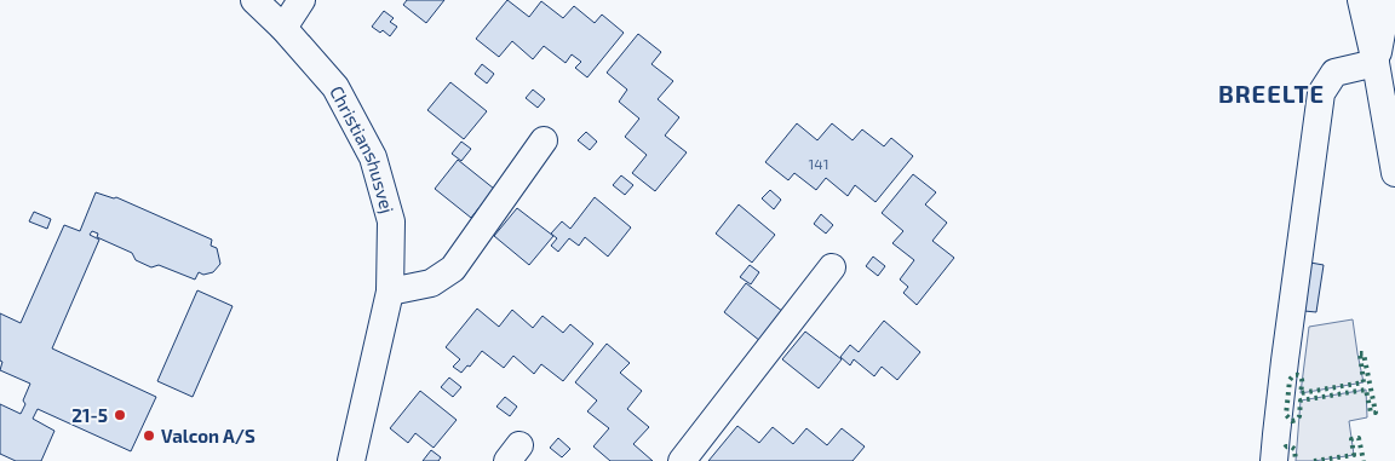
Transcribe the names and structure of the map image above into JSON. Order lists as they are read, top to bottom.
{
  "streets": {
    "street": ["Christianshusvej"]
  },
  "districts": ["BREELTE"],
  "places": ["21-5", "Valcon A/S"],
  "house_numbers": ["141"]
}
